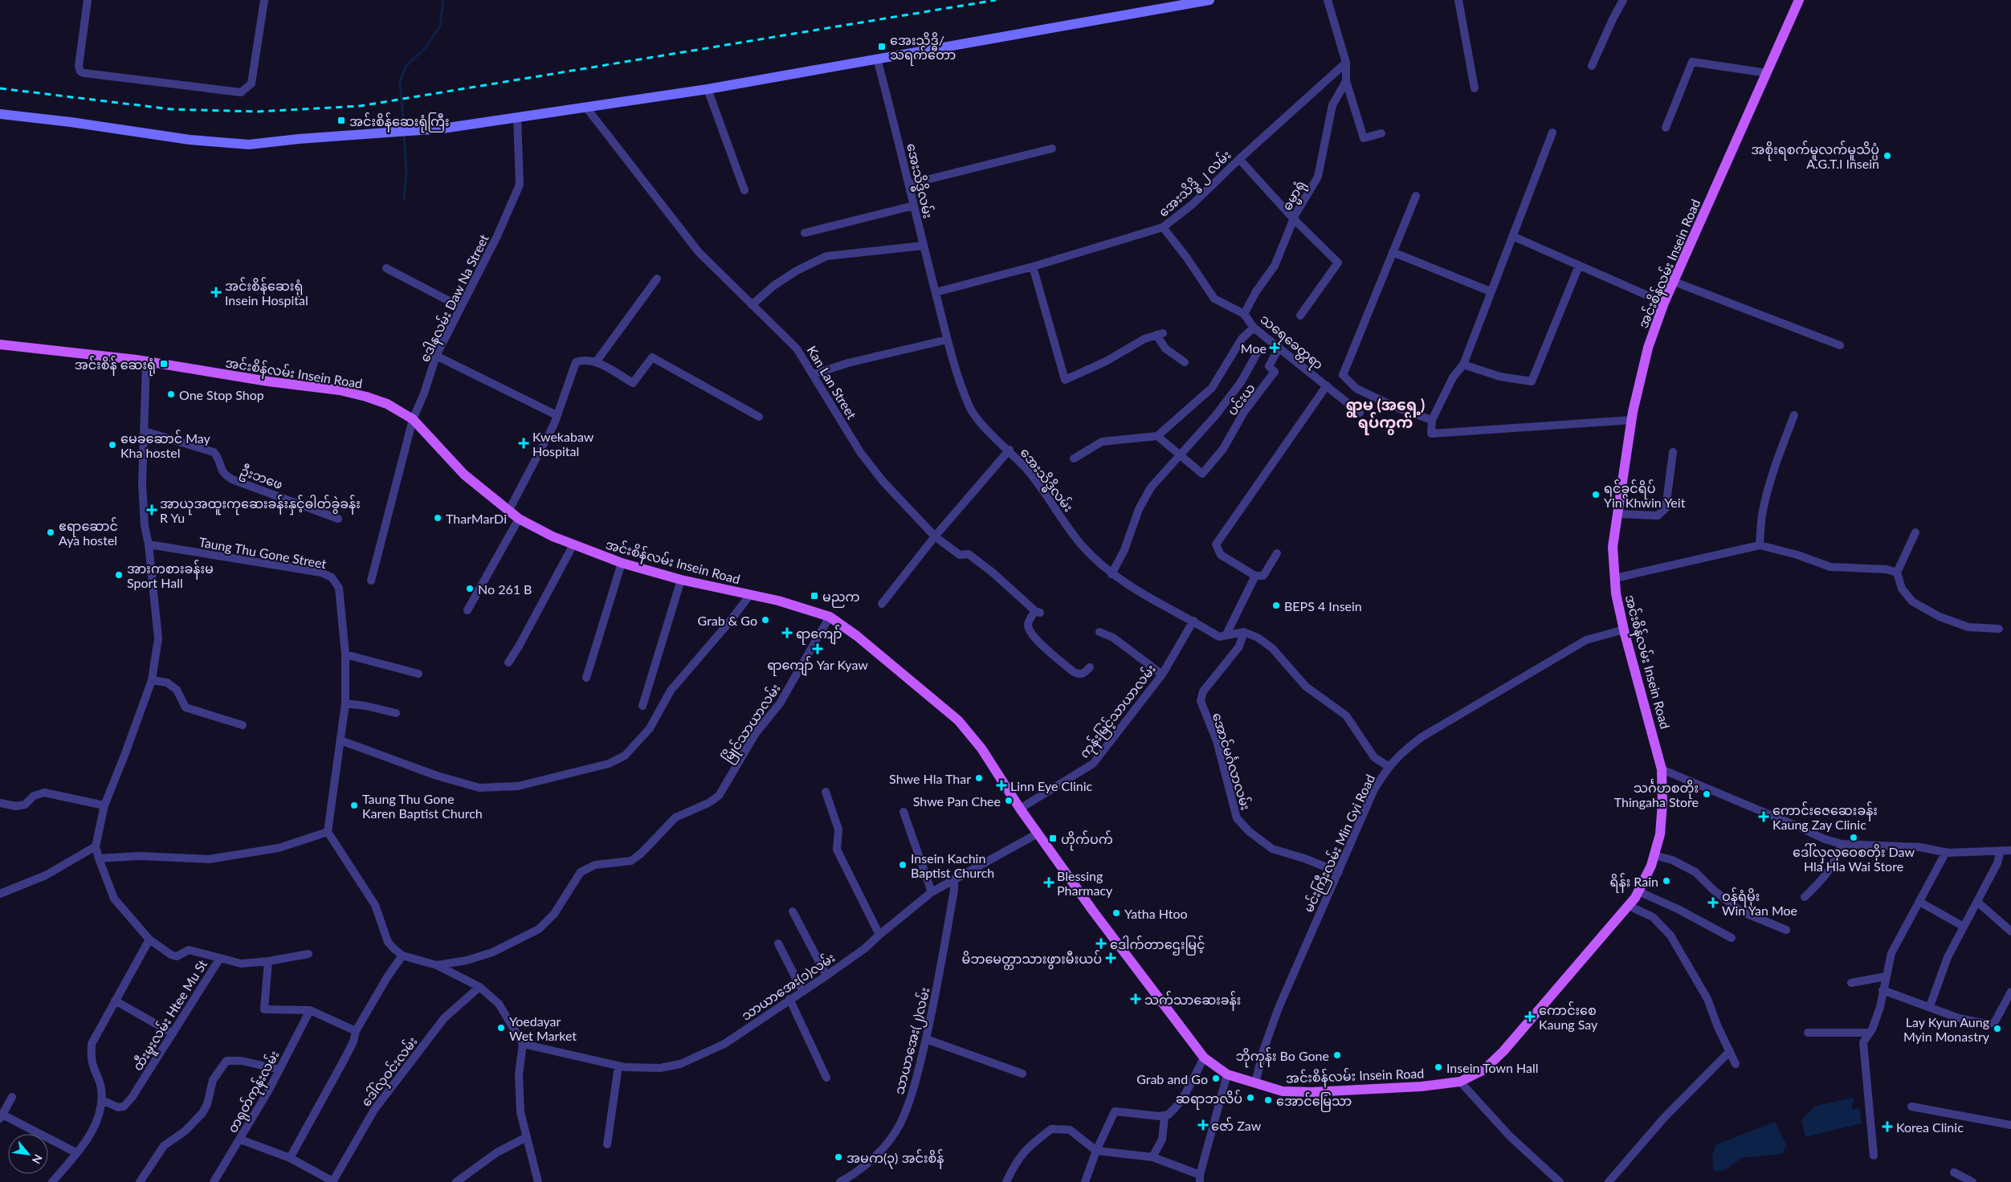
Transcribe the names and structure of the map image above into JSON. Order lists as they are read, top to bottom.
{
  "streets": {
    "main road": ["အင်းစိန်လမ်း Insein Road"],
    "street": [
      "အေးသိဒ္ဓိလမ်း",
      "အေးသိဒ္ဓိ ၂ လမ်း",
      "ဓမ္မာရုံ",
      "ဒေါနလမ်း Daw Na Street",
      "သရေခေတ္တရာ",
      "Kan Lan Street",
      "ပင်းယ",
      "ဦးဘဖေ",
      "Taung Thu Gone Street",
      "ကုန်းမြင့်သာယာလမ်း",
      "မြိုင်သာယာလမ်း",
      "အောင်မင်္ဂလာလမ်း",
      "မင်းကြီးလမ်း Min Gyi Road",
      "သာယာအေး(၁)လမ်း",
      "ထီးမူးလမ်း Htee Mu St",
      "သာယာအေး(၂)လမ်း",
      "ဒေါ်လှဝင်းလမ်း",
      "တရုတ်ကုန်းလမ်း"
    ]
  },
  "crossings": [
    ["အေးသိဒ္ဓိလမ်း", "အေးသိဒ္ဓိ ၂ လမ်း"],
    ["အေးသိဒ္ဓိလမ်း", "ကုန်းမြင့်သာယာလမ်း"],
    ["အေးသိဒ္ဓိလမ်း", "အောင်မင်္ဂလာလမ်း"],
    ["အေးသိဒ္ဓိ ၂ လမ်း", "သရေခေတ္တရာ"],
    ["ဓမ္မာရုံ", "သရေခေတ္တရာ"],
    ["အင်းစိန်လမ်း Insein Road", "ဒေါနလမ်း Daw Na Street"],
    ["အင်းစိန်လမ်း Insein Road", "ကုန်းမြင့်သာယာလမ်း"],
    ["အင်းစိန်လမ်း Insein Road", "မြိုင်သာယာလမ်း"],
    ["အင်းစိန်လမ်း Insein Road", "မင်းကြီးလမ်း Min Gyi Road"],
    ["အင်းစိန်လမ်း Insein Road", "သာယာအေး(၁)လမ်း"],
    ["သရေခေတ္တရာ", "ပင်းယ"],
    ["အောင်မင်္ဂလာလမ်း", "မင်းကြီးလမ်း Min Gyi Road"],
    ["သာယာအေး(၁)လမ်း", "သာယာအေး(၂)လမ်း"]
  ],
  "districts": ["ရွာမ (အရှေ့) ရပ်ကွက်"],
  "places": {
    "transit": [
      "အေးသိဒ္ဓိ/ သရက်တော",
      "အင်းစိန်ဆေးရုံကြီး",
      "အင်းစိန် ဆေးရုံ",
      "မညက",
      "ဟိုက်ပက်"
    ],
    "other": [
      "အစိုးရစက်မှုလက်မှုသိပ္ပံ A.G.T.I Insein",
      "One Stop Shop",
      "မေခဆောင် May Kha hostel",
      "ရင်ခွင်ရိပ် Yin Khwin Yeit",
      "TharMarDi",
      "ဧရာဆောင် Aya hostel",
      "အားကစားခန်းမ Sport Hall",
      "No 261 B",
      "BEPS 4 Insein",
      "Grab & Go",
      "Shwe Hla Thar",
      "သင်္ဂဟစတိုး Thingaha Store",
      "Shwe Pan Chee",
      "Taung Thu Gone Karen Baptist Church",
      "ဒေါ်လှလှဝေစတိုး Daw Hla Hla Wai Store",
      "Insein Kachin Baptist Church",
      "ရိန်း Rain",
      "Yatha Htoo",
      "Yoedayar Wet Market",
      "Lay Kyun Aung Myin Monastry",
      "ဘိုကုန်း Bo Gone",
      "Insein Town Hall",
      "Grab and Go",
      "ဆရာဘလိပ်",
      "အောင်မြေသာ",
      "အမက(၃) အင်းစိန်"
    ],
    "health": [
      "အင်းစိန်ဆေးရုံ Insein Hospital",
      "Moe",
      "Kwekabaw Hospital",
      "အာယုအထူးကုဆေးခန်းနှင့်ဓါတ်ခွဲခန်း R Yu",
      "ရာကျော်",
      "ရာကျော် Yar Kyaw",
      "Linn Eye Clinic",
      "ကောင်းဇေဆေးခန်း Kaung Zay Clinic",
      "Blessing Pharmacy",
      "ဝန်ရံမိုး Win Yan Moe",
      "ဒေါက်တာဌေးမြင့်",
      "မိဘမေတ္တာသားဖွားမီးယပ်",
      "သက်သာဆေးခန်း",
      "ကောင်းစေ Kaung Say",
      "ဇော် Zaw",
      "Korea Clinic"
    ]
  },
  "north": "bottom right"
}
